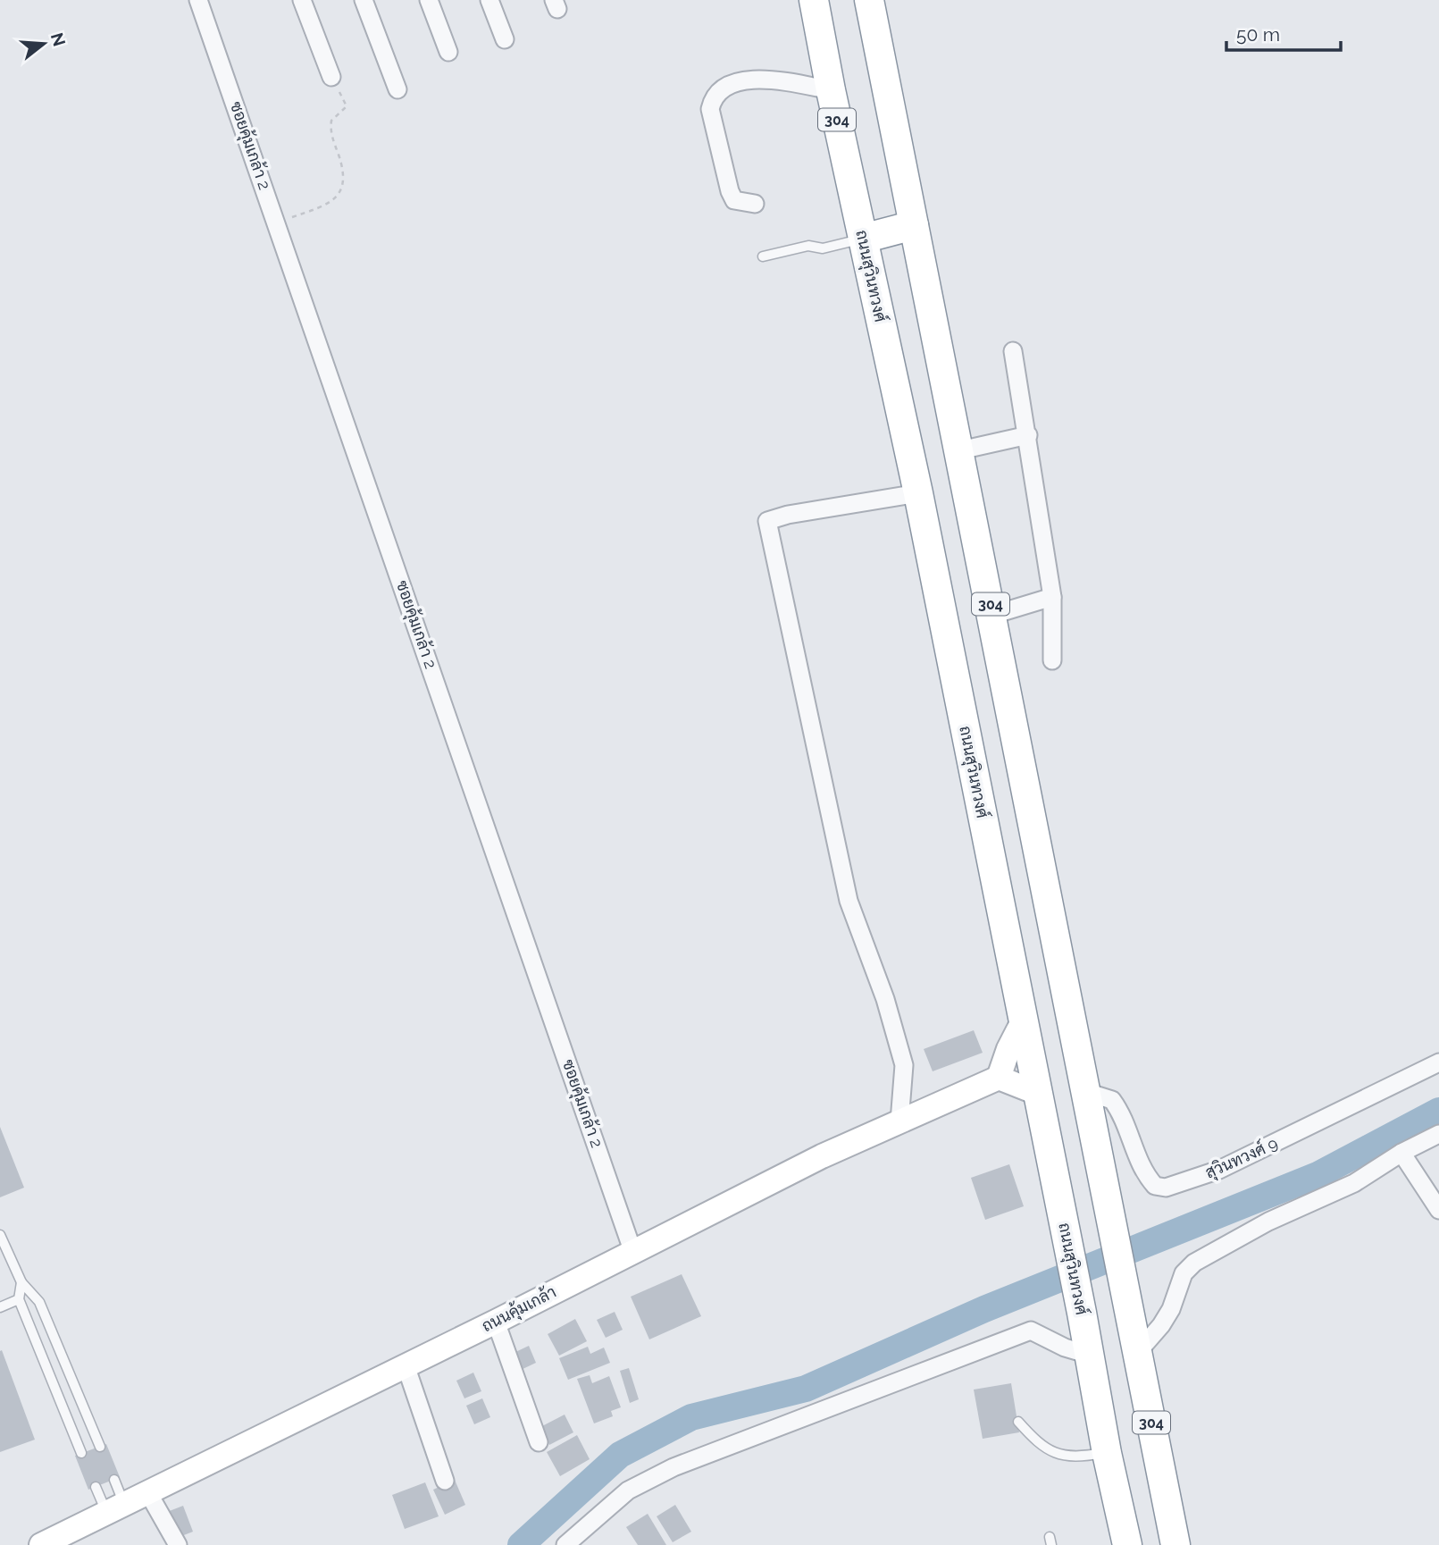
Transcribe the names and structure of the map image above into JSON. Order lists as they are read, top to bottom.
{
  "streets": {
    "highway": ["304", "ถนนสุวินทวงศ์"],
    "main road": ["ถนนคุ้มเกล้า"],
    "street": ["ซอยคุ้มเกล้า 2", "สุวินทวงศ์ 9"]
  },
  "crossings": [
    ["304", "สุวินทวงศ์ 9"],
    ["ซอยคุ้มเกล้า 2", "ถนนคุ้มเกล้า"]
  ],
  "scale_bar": "50 m",
  "north": "right"
}
